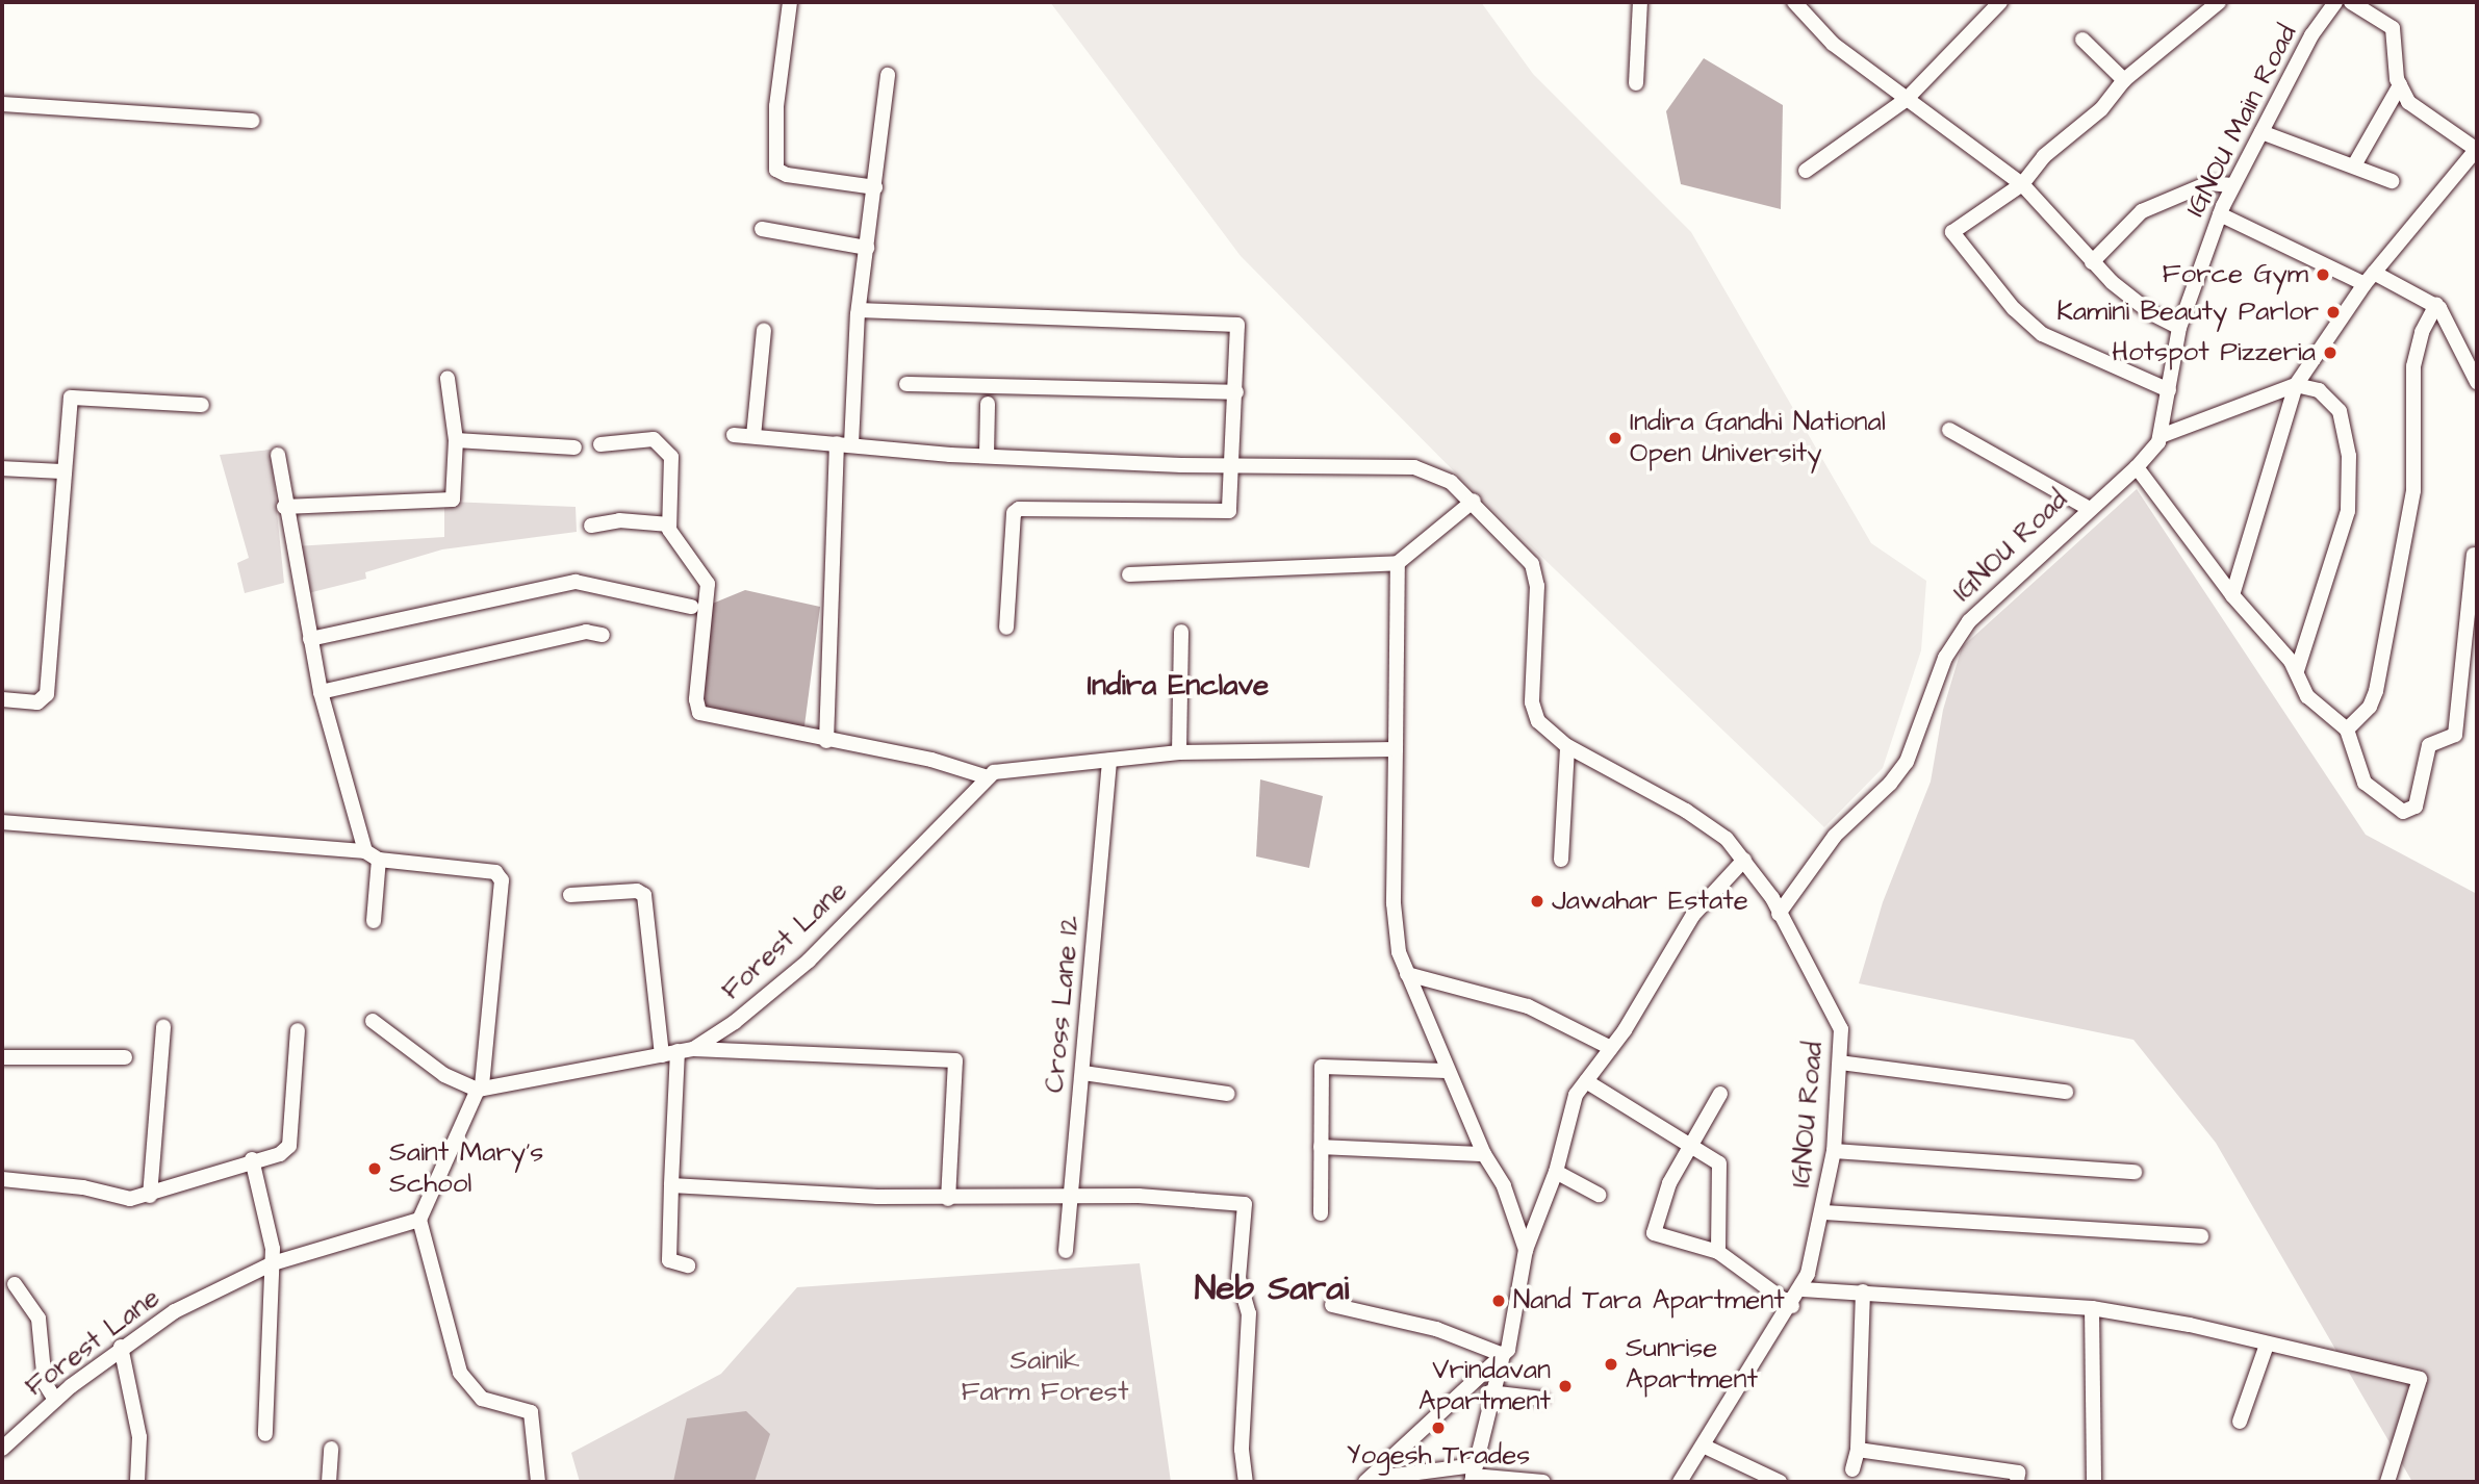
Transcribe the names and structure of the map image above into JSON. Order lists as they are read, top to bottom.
{
  "streets": {
    "street": [
      "IGNOU Main Road",
      "IGNOU Road",
      "Forest Lane",
      "Cross Lane 12"
    ]
  },
  "crossings": [
    ["IGNOU Main Road", "IGNOU Road"]
  ],
  "districts": ["Indira Enclave", "Neb Sarai"],
  "parks": ["Sainik Farm Forest"],
  "places": [
    "Force Gym",
    "Kamini Beauty Parlor",
    "Hotspot Pizzeria",
    "Indira Gandhi National Open University",
    "Jawahar Estate",
    "Saint Mary's School",
    "Nand Tara Apartment",
    "Sunrise Apartment",
    "Vrindavan Apartment",
    "Yogesh Trades"
  ]
}
